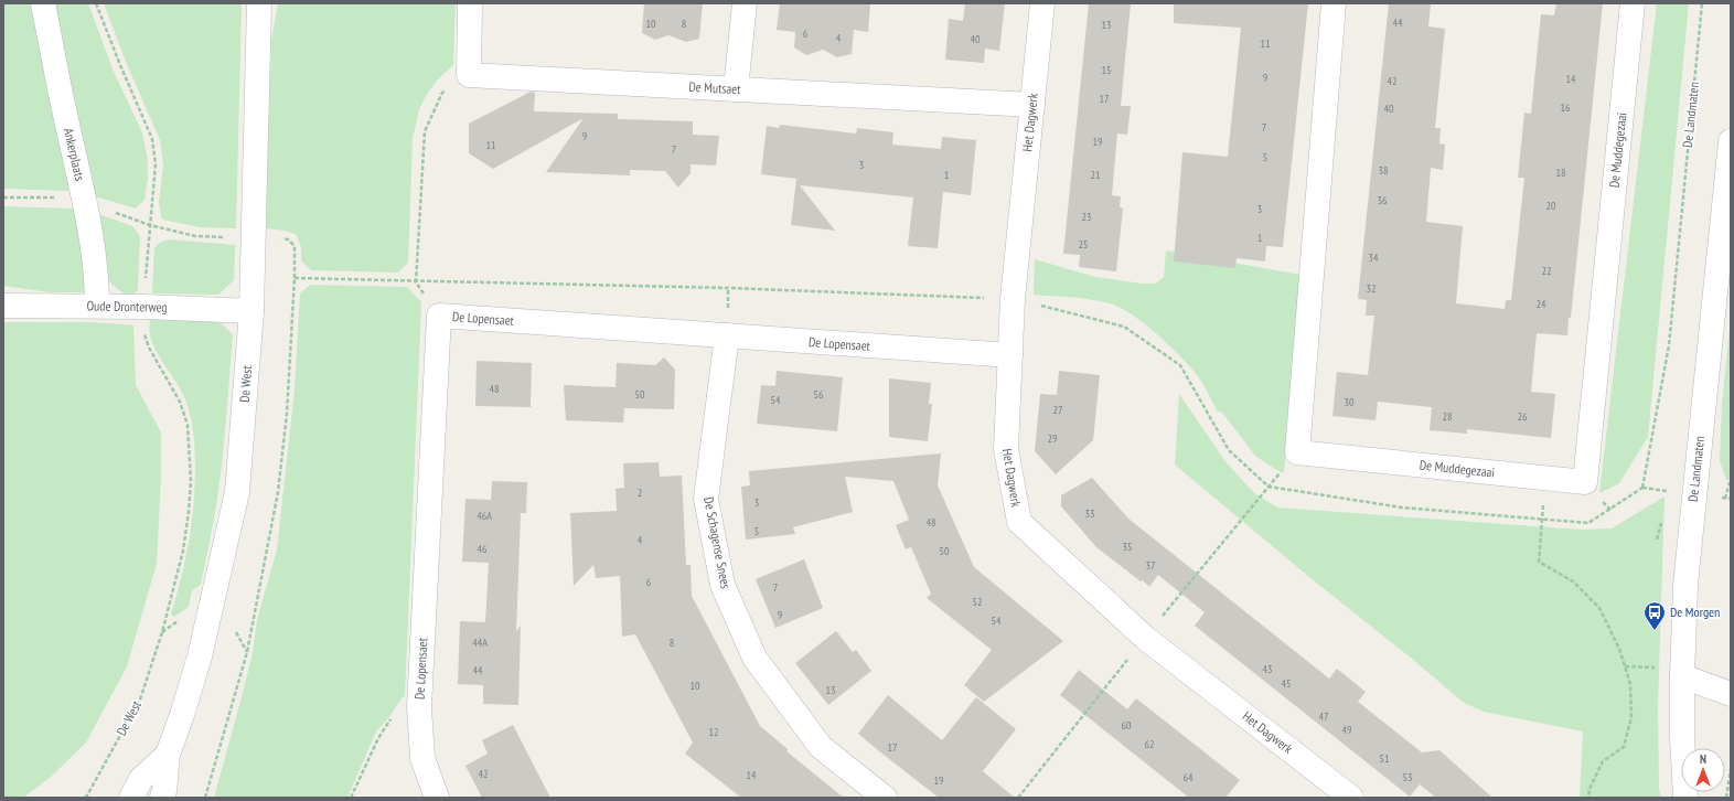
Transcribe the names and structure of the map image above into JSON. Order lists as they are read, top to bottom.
{
  "streets": {
    "street": [
      "De Mutsaet",
      "De Landmaten",
      "Het Dagwerk",
      "De Muddegezaai",
      "Ankerplaats",
      "Oude Dronterweg",
      "De Lopensaet",
      "De West",
      "De Schagense Snees"
    ]
  },
  "crossings": [
    ["De Mutsaet", "Het Dagwerk"],
    ["Het Dagwerk", "De Lopensaet"],
    ["Ankerplaats", "Oude Dronterweg"],
    ["Oude Dronterweg", "De West"],
    ["De Lopensaet", "De Schagense Snees"]
  ],
  "places": {
    "bus stop": ["De Morgen"]
  },
  "house_numbers": [
    "44",
    "10",
    "8",
    "13",
    "6",
    "4",
    "40",
    "11",
    "15",
    "9",
    "14",
    "42",
    "17",
    "16",
    "40",
    "7",
    "9",
    "19",
    "11",
    "7",
    "5",
    "3",
    "38",
    "18",
    "1",
    "21",
    "36",
    "20",
    "3",
    "23",
    "1",
    "25",
    "34",
    "22",
    "32",
    "24",
    "48",
    "50",
    "56",
    "54",
    "30",
    "27",
    "28",
    "26",
    "29",
    "2",
    "3",
    "33",
    "46A",
    "48",
    "5",
    "4",
    "35",
    "46",
    "50",
    "37",
    "6",
    "7",
    "52",
    "9",
    "54",
    "44A",
    "8",
    "43",
    "44",
    "45",
    "10",
    "13",
    "47",
    "60",
    "49",
    "12",
    "62",
    "17",
    "51",
    "42",
    "14",
    "64",
    "53",
    "19"
  ],
  "north": "top"
}
